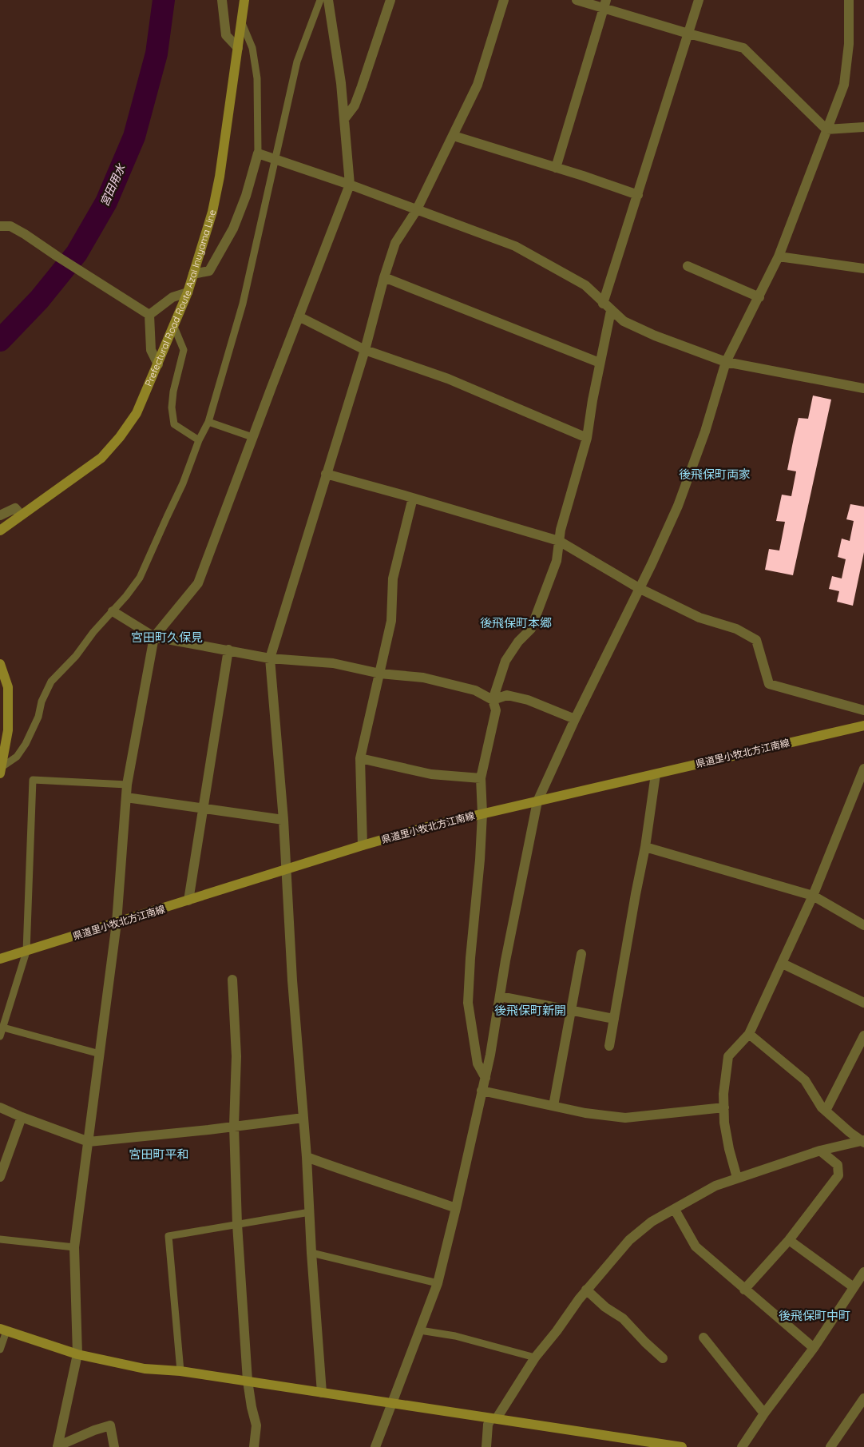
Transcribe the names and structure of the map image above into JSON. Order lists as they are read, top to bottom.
{
  "streets": {
    "main road": ["Prefectural Road Route Azai Inuyama Line", "県道里小牧北方江南線"]
  },
  "districts": [
    "後飛保町両家",
    "後飛保町本郷",
    "宮田町久保見",
    "後飛保町新開",
    "宮田町平和",
    "後飛保町中町"
  ],
  "water": ["宮田用水"]
}
